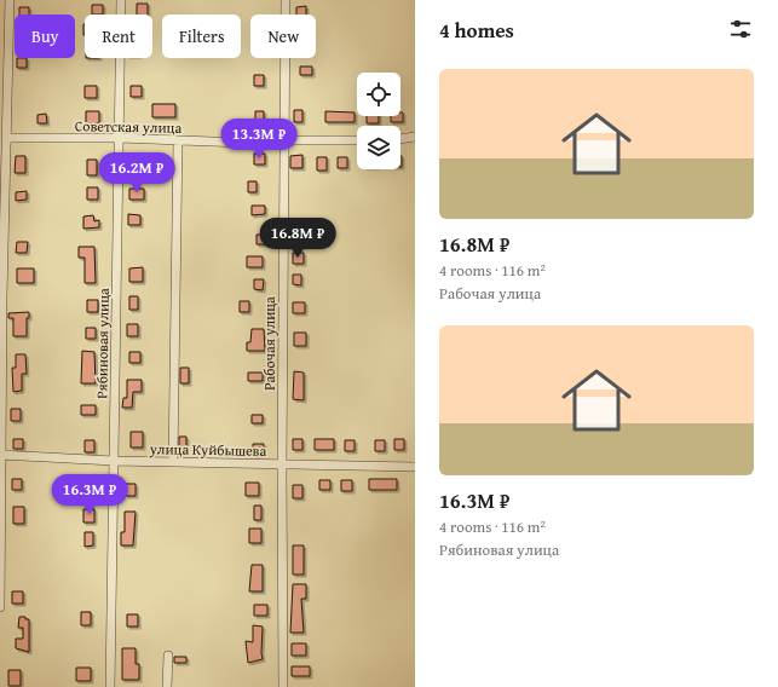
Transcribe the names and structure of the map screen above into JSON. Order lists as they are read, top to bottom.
{
  "streets": {
    "street": [
      "Советская улица",
      "Рябиновая улица",
      "Рабочая улица",
      "улица Куйбышева"
    ]
  },
  "crossings": [
    ["Советская улица", "Рябиновая улица"],
    ["Советская улица", "Рабочая улица"],
    ["Рябиновая улица", "улица Куйбышева"],
    ["Рабочая улица", "улица Куйбышева"]
  ],
  "page": {
    "heading": "4 homes",
    "chip": [
      "Buy",
      "Rent",
      "Filters",
      "New"
    ],
    "list": [
      {
        "name": "16.8M ₽",
        "note": "4 rooms · 116 m² · Рабочая улица"
      },
      {
        "name": "16.3M ₽",
        "note": "4 rooms · 116 m² · Рябиновая улица"
      }
    ],
    "price": [
      "13.3M ₽",
      "16.2M ₽",
      "16.8M ₽",
      "16.3M ₽"
    ]
  }
}
